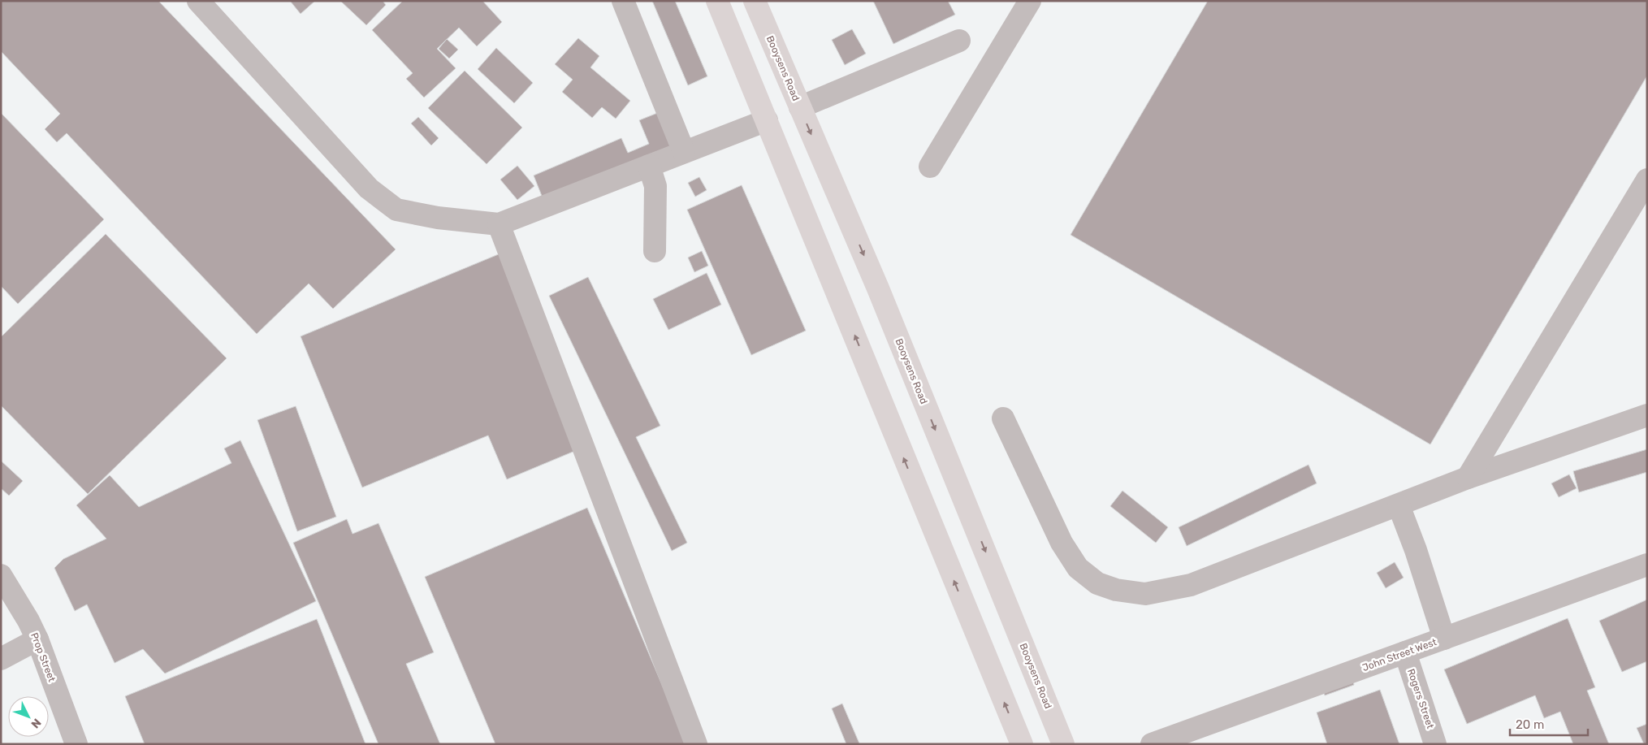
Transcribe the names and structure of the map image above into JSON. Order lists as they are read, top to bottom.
{
  "streets": {
    "main road": ["Booysens Road"],
    "street": ["John Street West", "Prop Street", "Rogers Street"]
  },
  "crossings": [
    ["John Street West", "Rogers Street"]
  ],
  "scale_bar": "20 m",
  "north": "bottom right"
}
